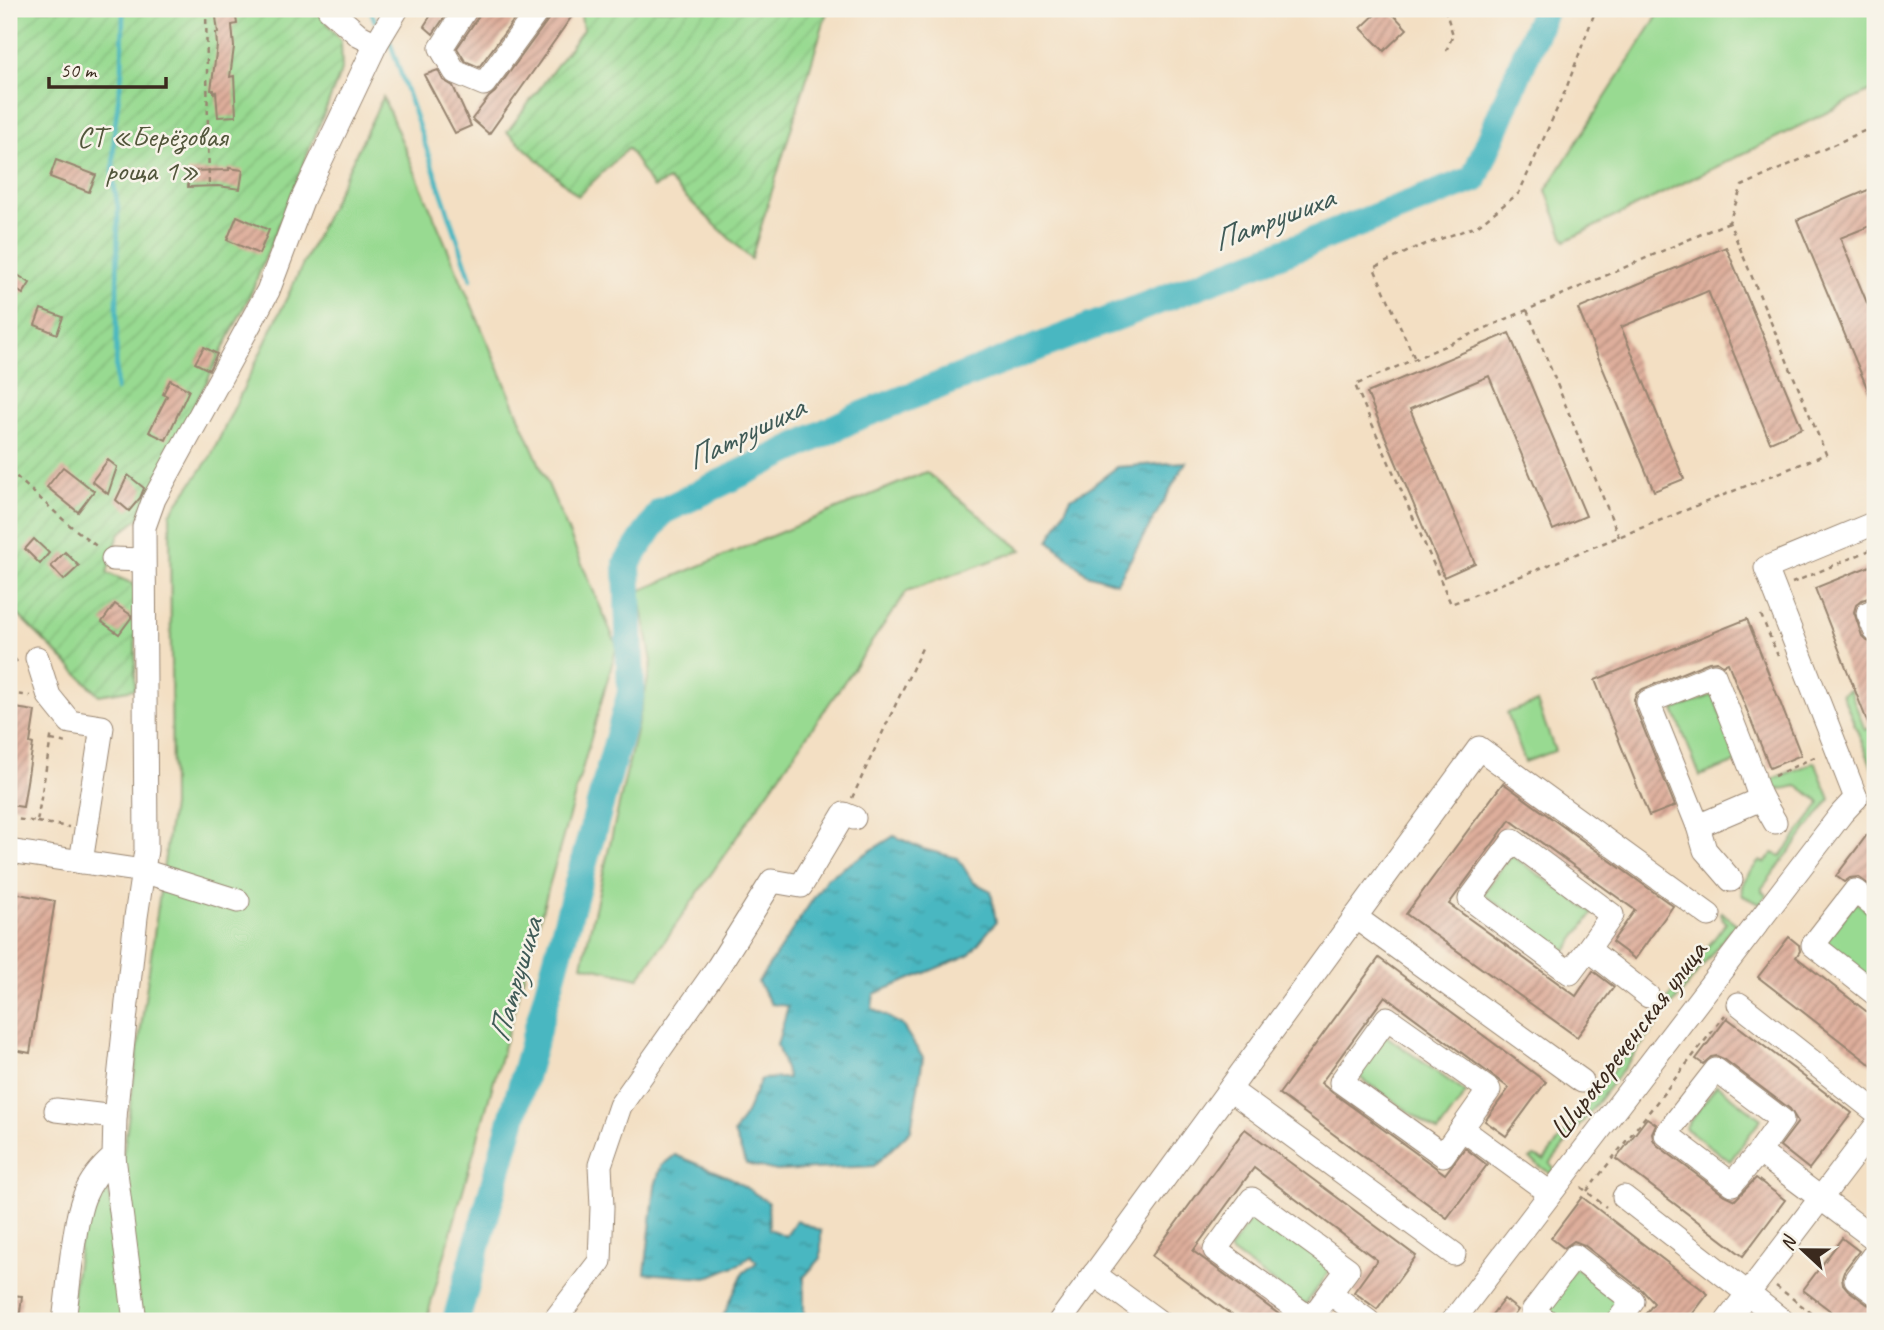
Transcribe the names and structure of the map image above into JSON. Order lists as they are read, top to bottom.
{
  "streets": {
    "street": ["Широкореченская улица"]
  },
  "water": ["Патрушиха"],
  "parks": ["СТ «Берёзовая роща 1»"],
  "scale_bar": "50 m",
  "north": "left"
}
